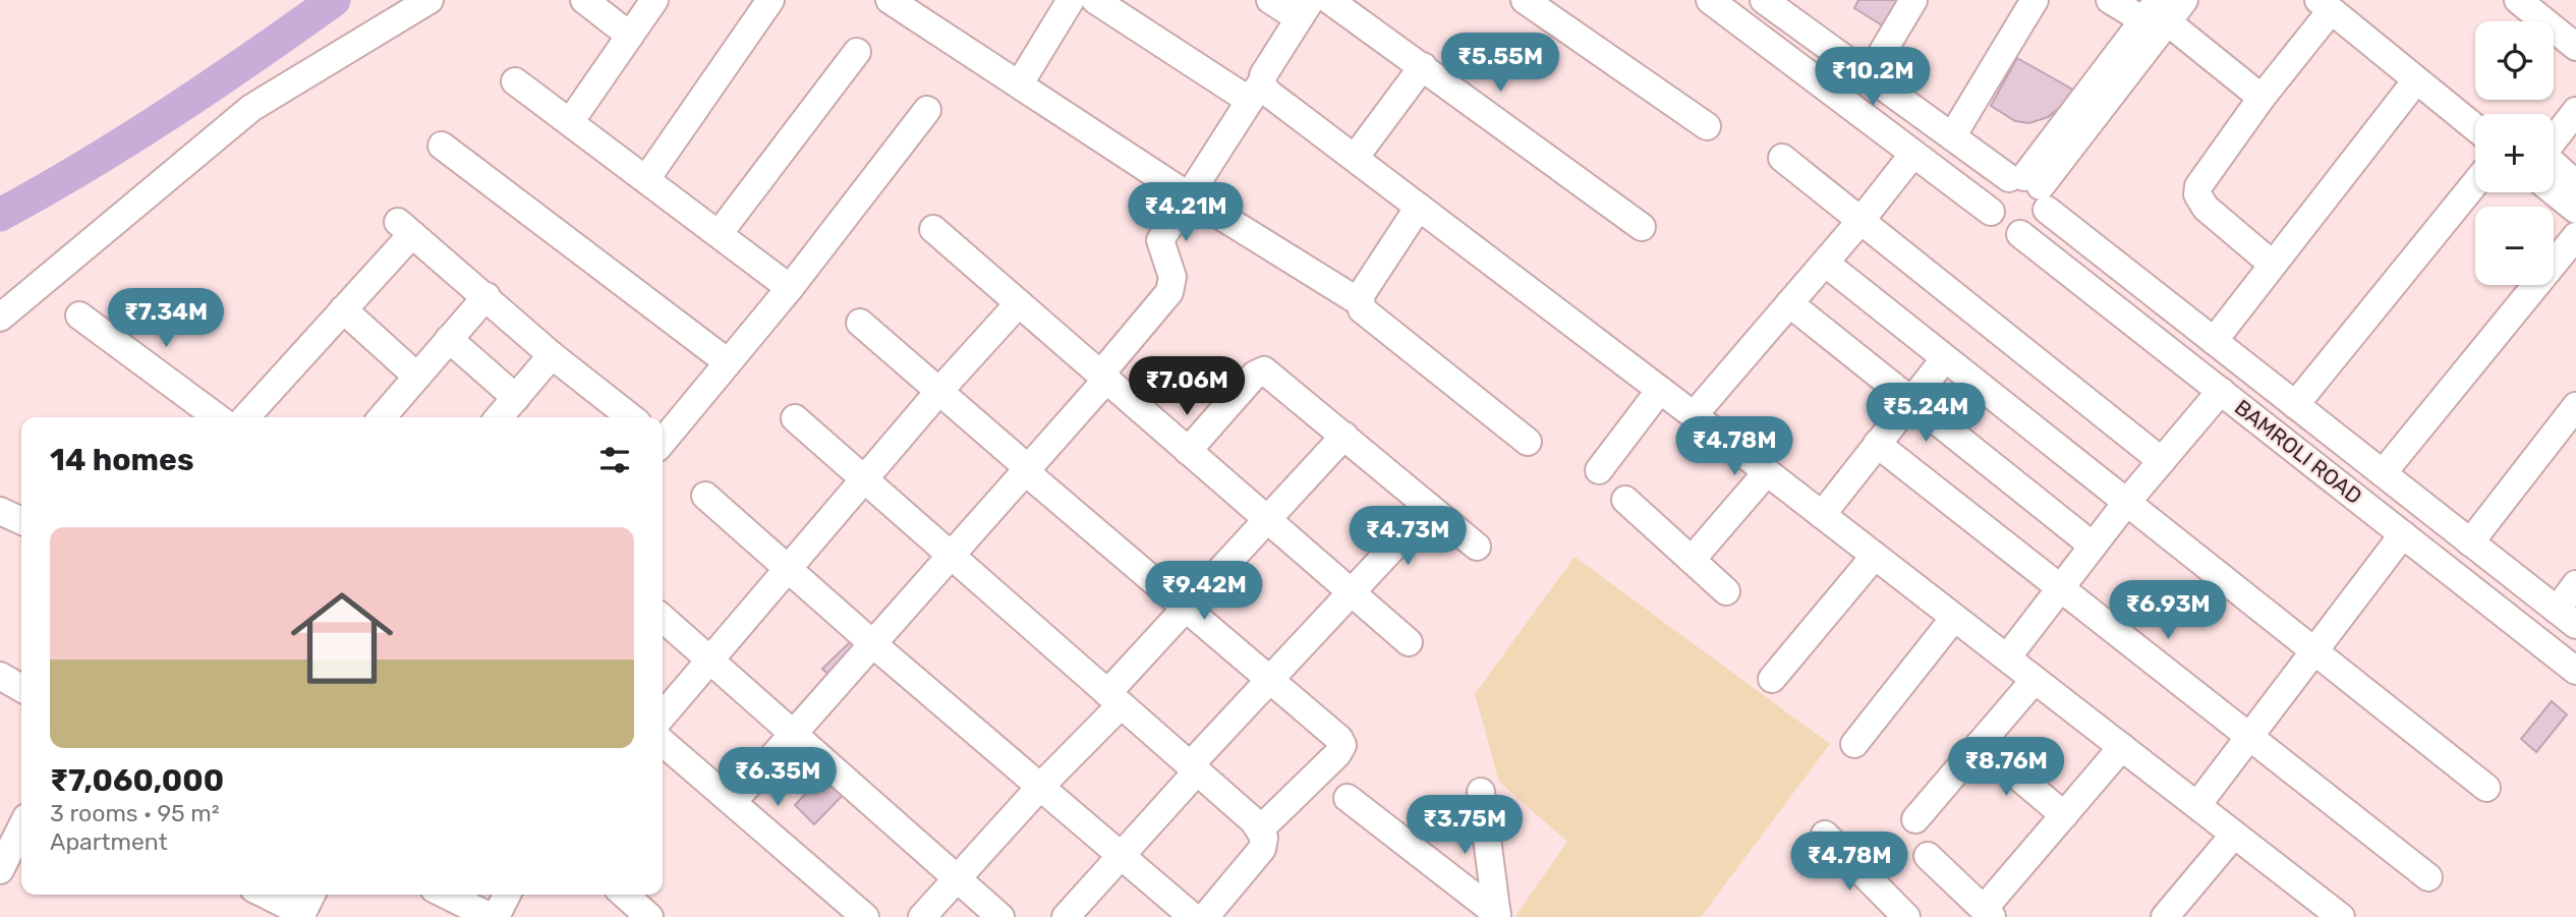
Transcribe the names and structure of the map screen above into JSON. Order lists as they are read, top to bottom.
{
  "streets": {
    "street": ["BAMROLI ROAD"]
  },
  "page": {
    "map_buttons": ["+", "−"],
    "price": [
      "₹5.55M",
      "₹10.2M",
      "₹4.21M",
      "₹7.34M",
      "₹7.06M",
      "₹5.24M",
      "₹4.78M",
      "₹4.73M",
      "₹9.42M",
      "₹6.93M",
      "₹8.76M",
      "₹6.35M",
      "₹3.75M",
      "₹4.78M"
    ],
    "heading": "14 homes",
    "list": [
      {
        "name": "₹7,060,000",
        "note": "3 rooms · 95 m² · Apartment"
      }
    ]
  }
}
